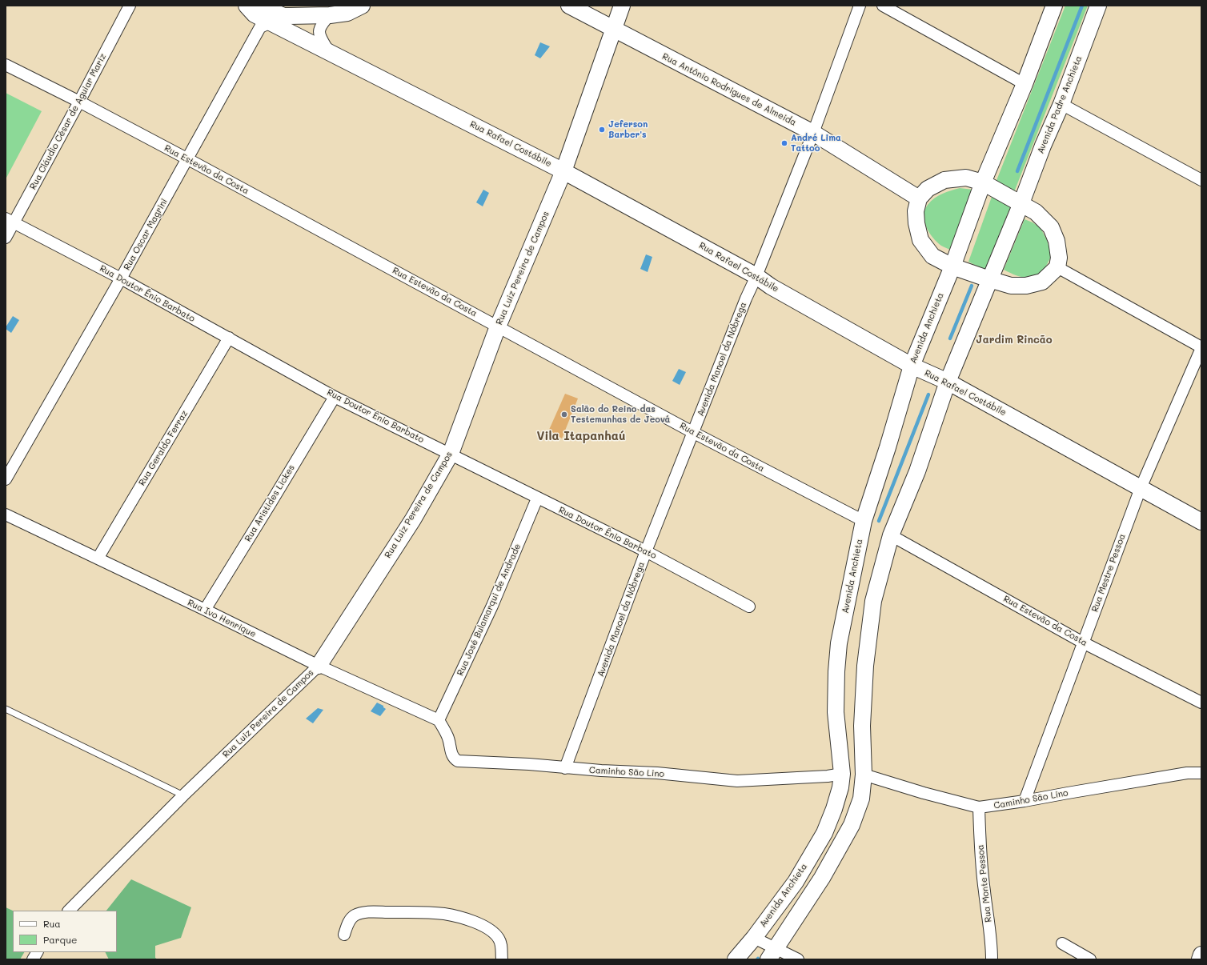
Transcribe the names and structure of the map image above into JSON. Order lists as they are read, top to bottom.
{
  "streets": {
    "street": [
      "Rua Antônio Rodrigues de Almeida",
      "Avenida Padre Anchieta",
      "Rua Cláudio César de Aguiar Mariz",
      "Rua Rafael Costábile",
      "Rua Estevão da Costa",
      "Rua Oscar Magrini",
      "Rua Luiz Pereira de Campos",
      "Rua Doutor Ênio Barbato",
      "Avenida Anchieta",
      "Avenida Manoel da Nóbrega",
      "Rua Geraldo Ferraz",
      "Rua Aristides Lickes",
      "Rua Mestre Pessoa",
      "Rua José Bulamarqui de Andrade",
      "Rua Ivo Henrique",
      "Caminho São Lino",
      "Rua Monte Pessoa"
    ]
  },
  "crossings": [
    ["Rua Antônio Rodrigues de Almeida", "Rua Luiz Pereira de Campos"],
    ["Rua Antônio Rodrigues de Almeida", "Avenida Manoel da Nóbrega"],
    ["Rua Cláudio César de Aguiar Mariz", "Rua Estevão da Costa"],
    ["Rua Cláudio César de Aguiar Mariz", "Rua Doutor Ênio Barbato"],
    ["Rua Rafael Costábile", "Rua Oscar Magrini"],
    ["Rua Rafael Costábile", "Rua Luiz Pereira de Campos"],
    ["Rua Rafael Costábile", "Avenida Anchieta"],
    ["Rua Rafael Costábile", "Avenida Manoel da Nóbrega"],
    ["Rua Rafael Costábile", "Rua Mestre Pessoa"],
    ["Rua Estevão da Costa", "Rua Oscar Magrini"],
    ["Rua Estevão da Costa", "Rua Luiz Pereira de Campos"],
    ["Rua Estevão da Costa", "Avenida Anchieta"],
    ["Rua Estevão da Costa", "Avenida Manoel da Nóbrega"],
    ["Rua Estevão da Costa", "Rua Mestre Pessoa"],
    ["Rua Oscar Magrini", "Rua Doutor Ênio Barbato"],
    ["Rua Luiz Pereira de Campos", "Rua Doutor Ênio Barbato"],
    ["Rua Luiz Pereira de Campos", "Rua Ivo Henrique"],
    ["Rua Doutor Ênio Barbato", "Avenida Manoel da Nóbrega"],
    ["Rua Doutor Ênio Barbato", "Rua Geraldo Ferraz"],
    ["Rua Doutor Ênio Barbato", "Rua Aristides Lickes"],
    ["Rua Doutor Ênio Barbato", "Rua José Bulamarqui de Andrade"],
    ["Avenida Anchieta", "Caminho São Lino"],
    ["Avenida Manoel da Nóbrega", "Caminho São Lino"],
    ["Rua Geraldo Ferraz", "Rua Ivo Henrique"],
    ["Rua Aristides Lickes", "Rua Ivo Henrique"],
    ["Rua Mestre Pessoa", "Caminho São Lino"],
    ["Rua José Bulamarqui de Andrade", "Rua Ivo Henrique"],
    ["Rua José Bulamarqui de Andrade", "Caminho São Lino"],
    ["Rua Ivo Henrique", "Caminho São Lino"],
    ["Caminho São Lino", "Rua Monte Pessoa"]
  ],
  "districts": ["Jardim Rincão", "Vila Itapanhaú"],
  "places": ["Jeferson Barber's", "André Lima Tattoo", "Salão do Reino das Testemunhas de Jeová"],
  "legend": ["Rua", "Parque"]
}
